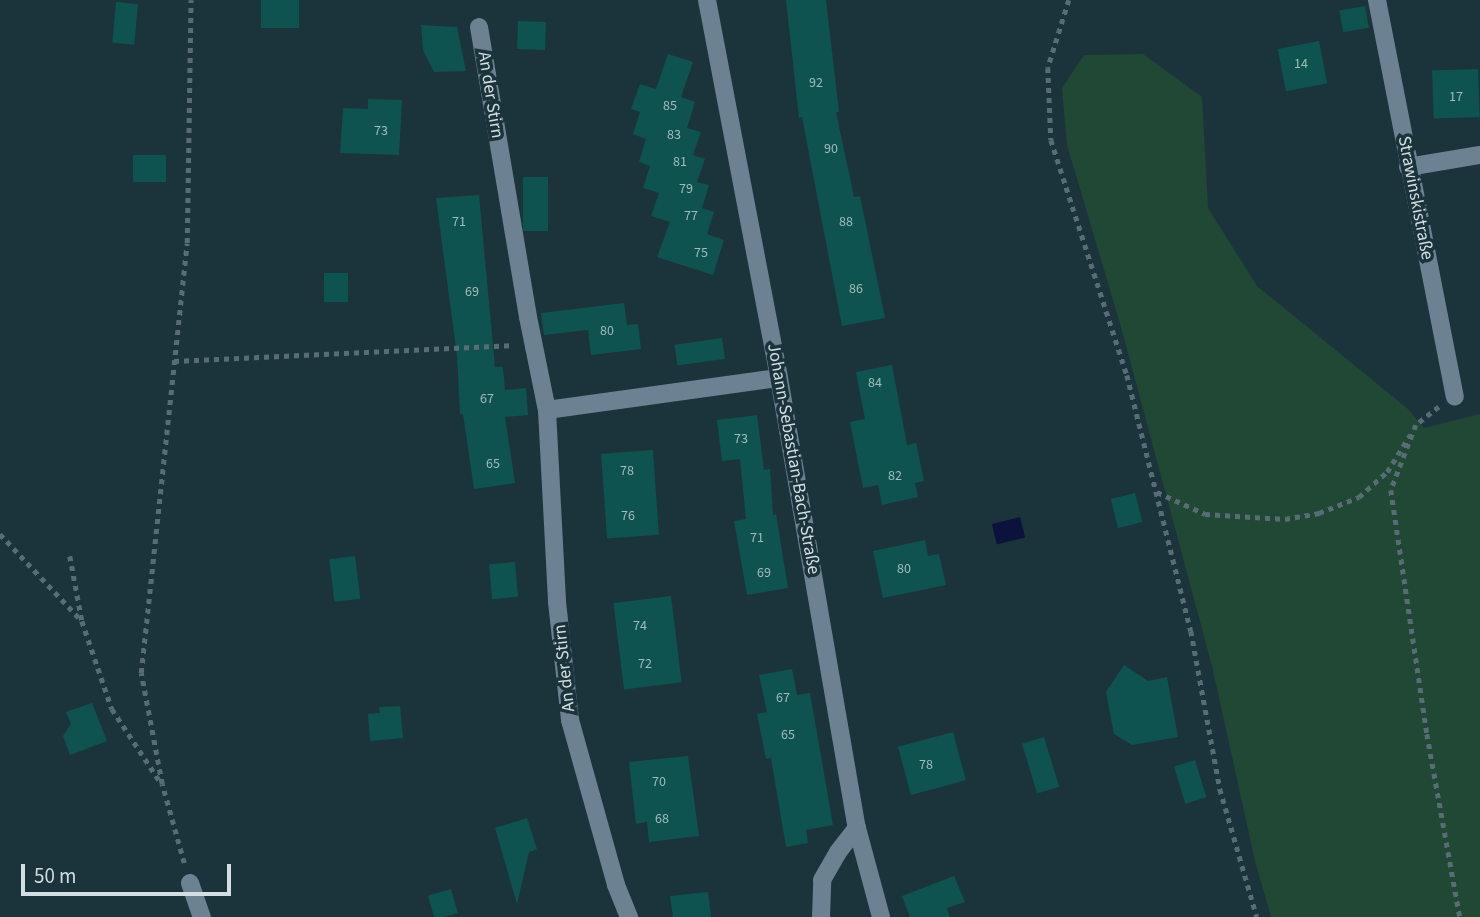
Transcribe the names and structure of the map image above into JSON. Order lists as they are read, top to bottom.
{
  "streets": {
    "street": ["An der Stirn", "Strawinskistraße", "Johann-Sebastian-Bach-Straße"]
  },
  "house_numbers": [
    "14",
    "92",
    "17",
    "85",
    "73",
    "83",
    "90",
    "81",
    "79",
    "77",
    "71",
    "88",
    "75",
    "86",
    "69",
    "80",
    "84",
    "67",
    "73",
    "65",
    "78",
    "82",
    "76",
    "71",
    "80",
    "69",
    "74",
    "72",
    "67",
    "65",
    "78",
    "70",
    "68"
  ],
  "scale_bar": "50 m"
}
